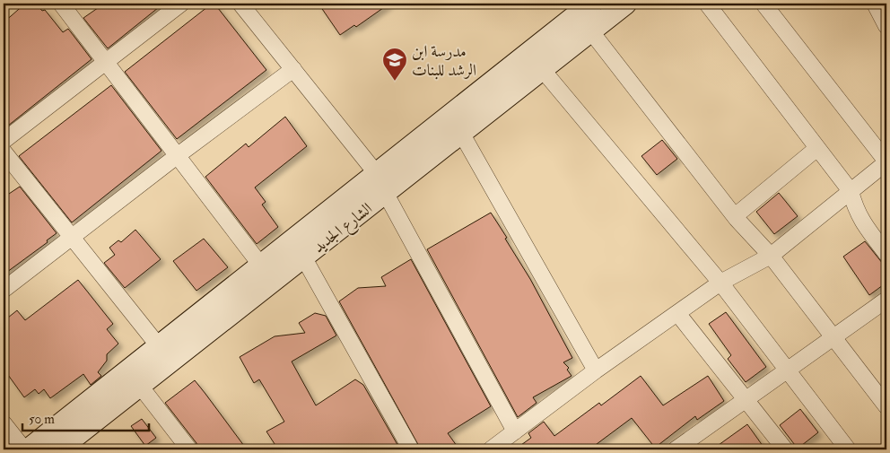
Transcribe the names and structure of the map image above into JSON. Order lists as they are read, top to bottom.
{
  "streets": {
    "street": ["الشارع الجديد"]
  },
  "places": {
    "school or university": ["مدرسة ابن الرشد للبنات"]
  },
  "scale_bar": "50 m"
}
